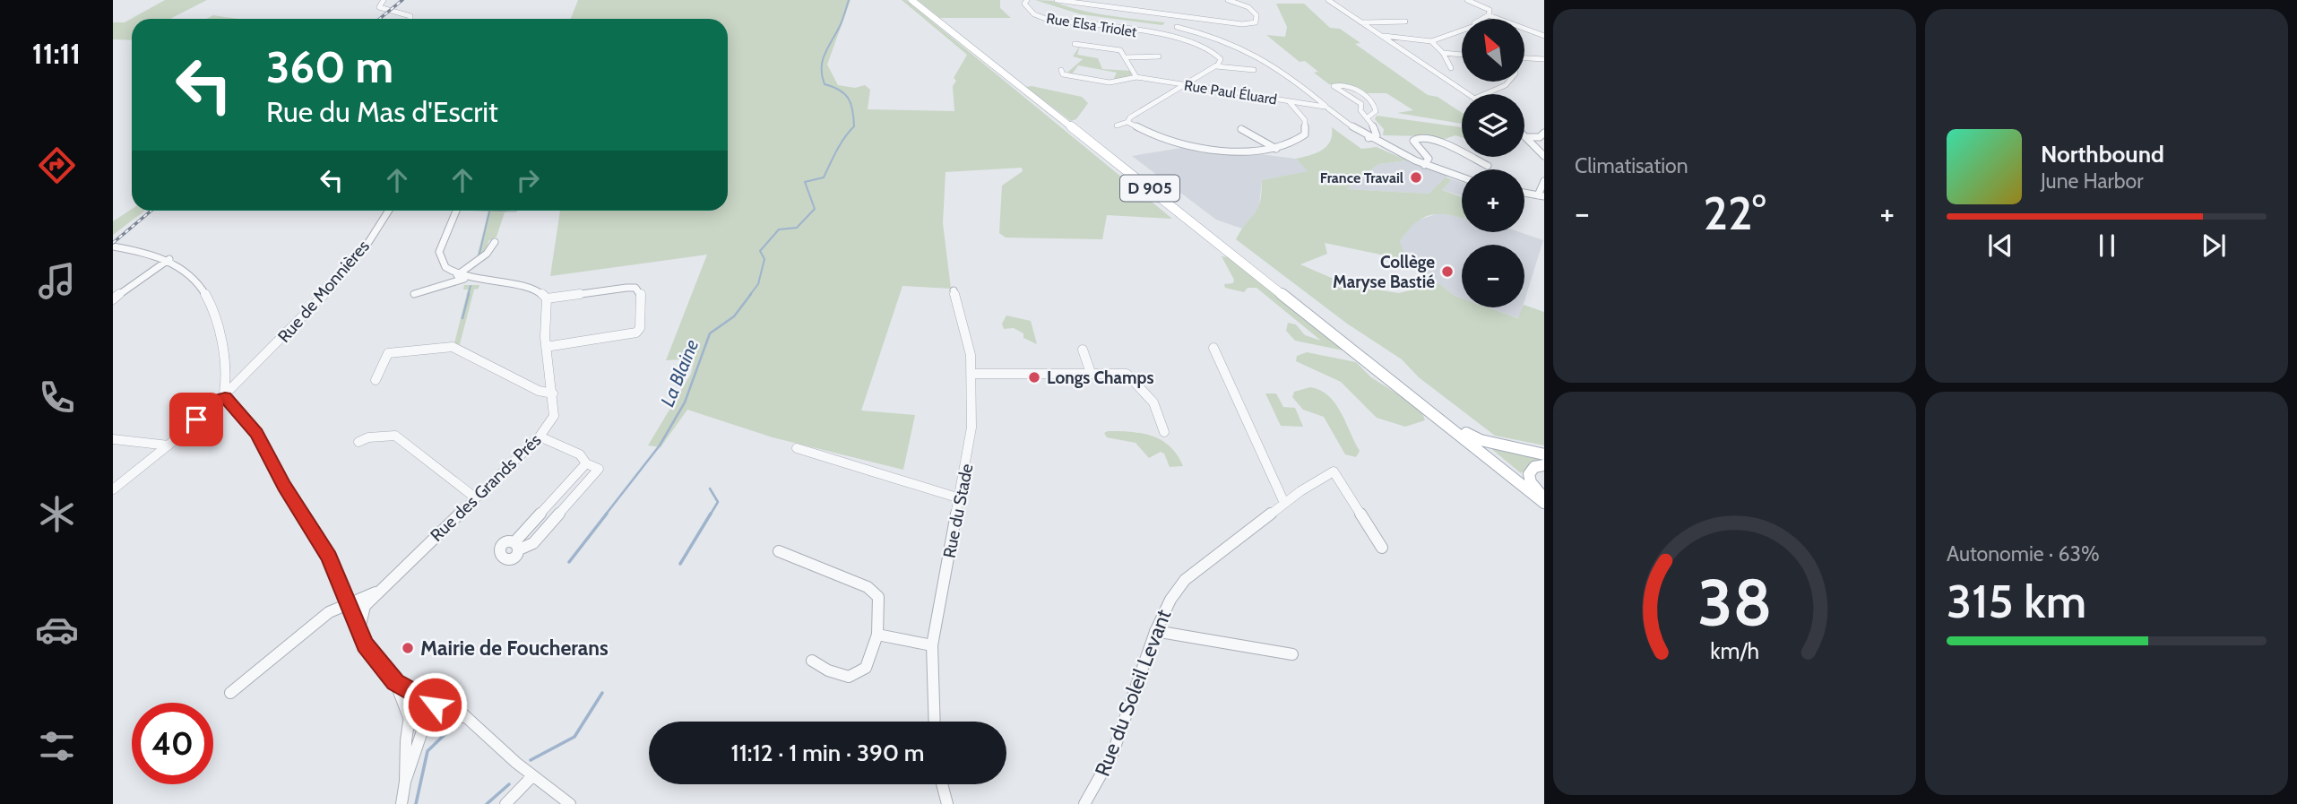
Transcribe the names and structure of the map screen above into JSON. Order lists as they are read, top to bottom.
{
  "streets": {
    "main road": ["D 905"],
    "street": [
      "Rue Elsa Triolet",
      "Rue Paul Éluard",
      "Rue de Monnières",
      "Rue des Grands Prés",
      "Rue du Stade",
      "Rue du Soleil Levant"
    ]
  },
  "water": ["La Blaine"],
  "places": [
    "France Travail",
    "Collège Maryse Bastié",
    "Longs Champs",
    "Mairie de Foucherans"
  ],
  "north": "top left",
  "page": {
    "tabs": "11:11",
    "tile": [
      "Climatisation",
      ["Autonomie · 63%", "315 km"]
    ],
    "map_buttons": ["+", "−"],
    "turn": ["360 m", "Rue du Mas d'Escrit"],
    "song": ["Northbound", "June Harbor"],
    "heat": ["−", "22°", "+"],
    "limit": "40",
    "trip": "11:12 · 1 min · 390 m",
    "gauge": ["38", "km/h"]
  }
}
